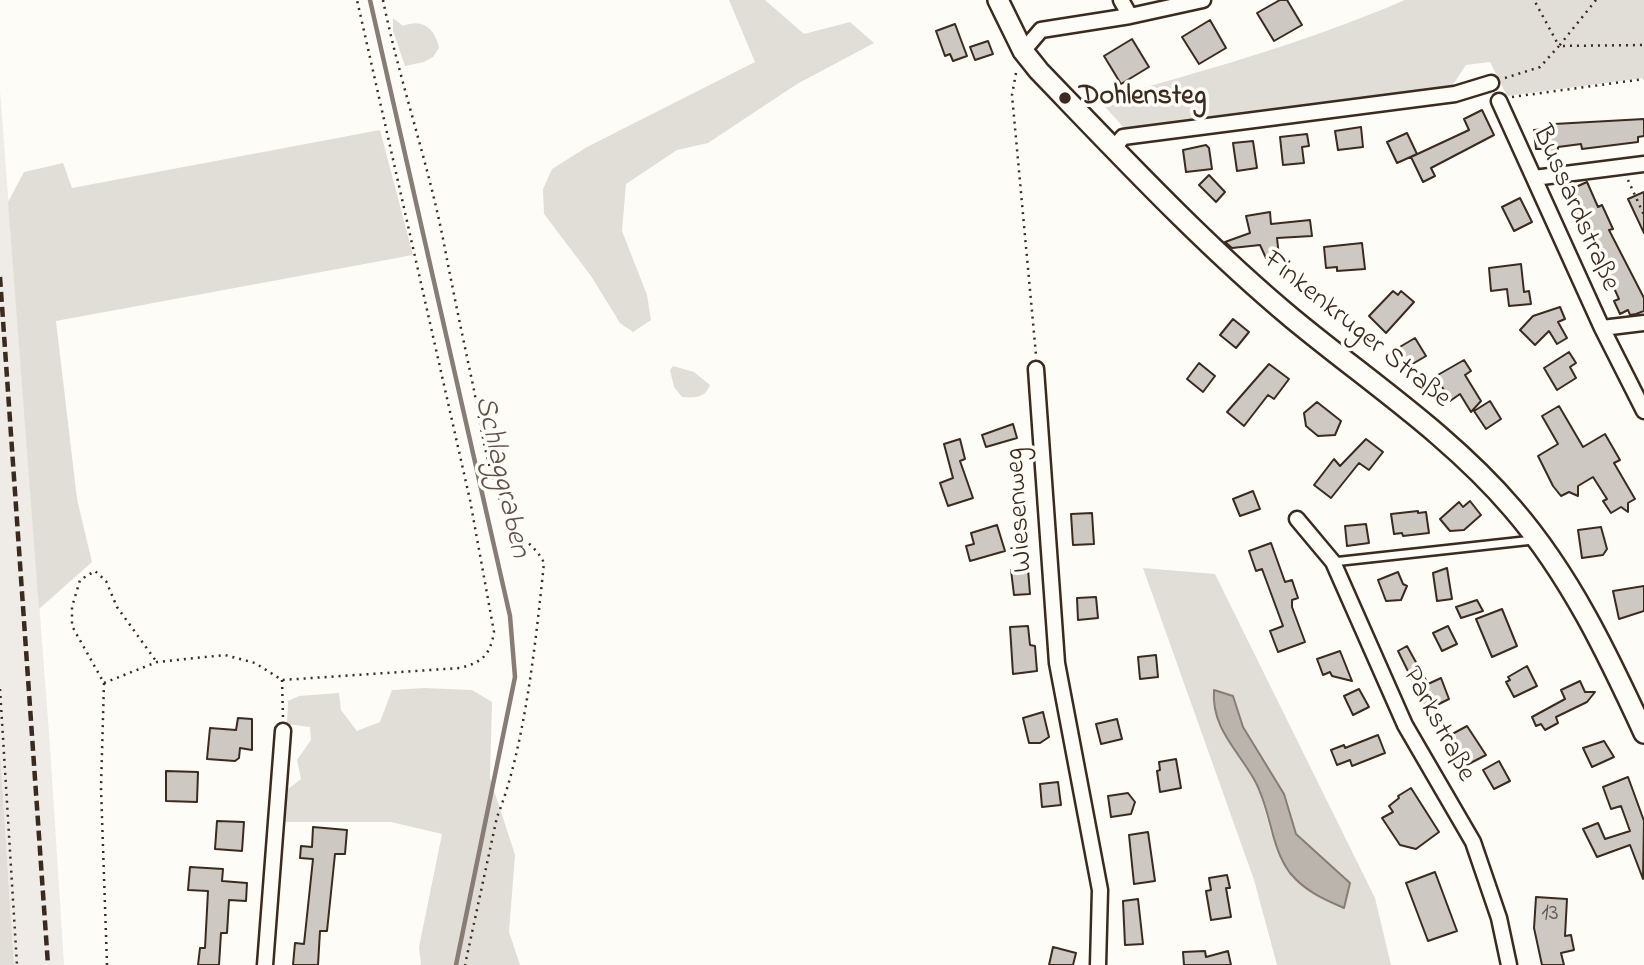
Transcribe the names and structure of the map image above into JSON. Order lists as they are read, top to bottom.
{
  "streets": {
    "street": [
      "Bussardstraße",
      "Finkenkruger Straße",
      "Wiesenweg",
      "Parkstraße"
    ]
  },
  "water": ["Schlaggraben"],
  "places": ["Dohlensteg"],
  "house_numbers": ["13"]
}
